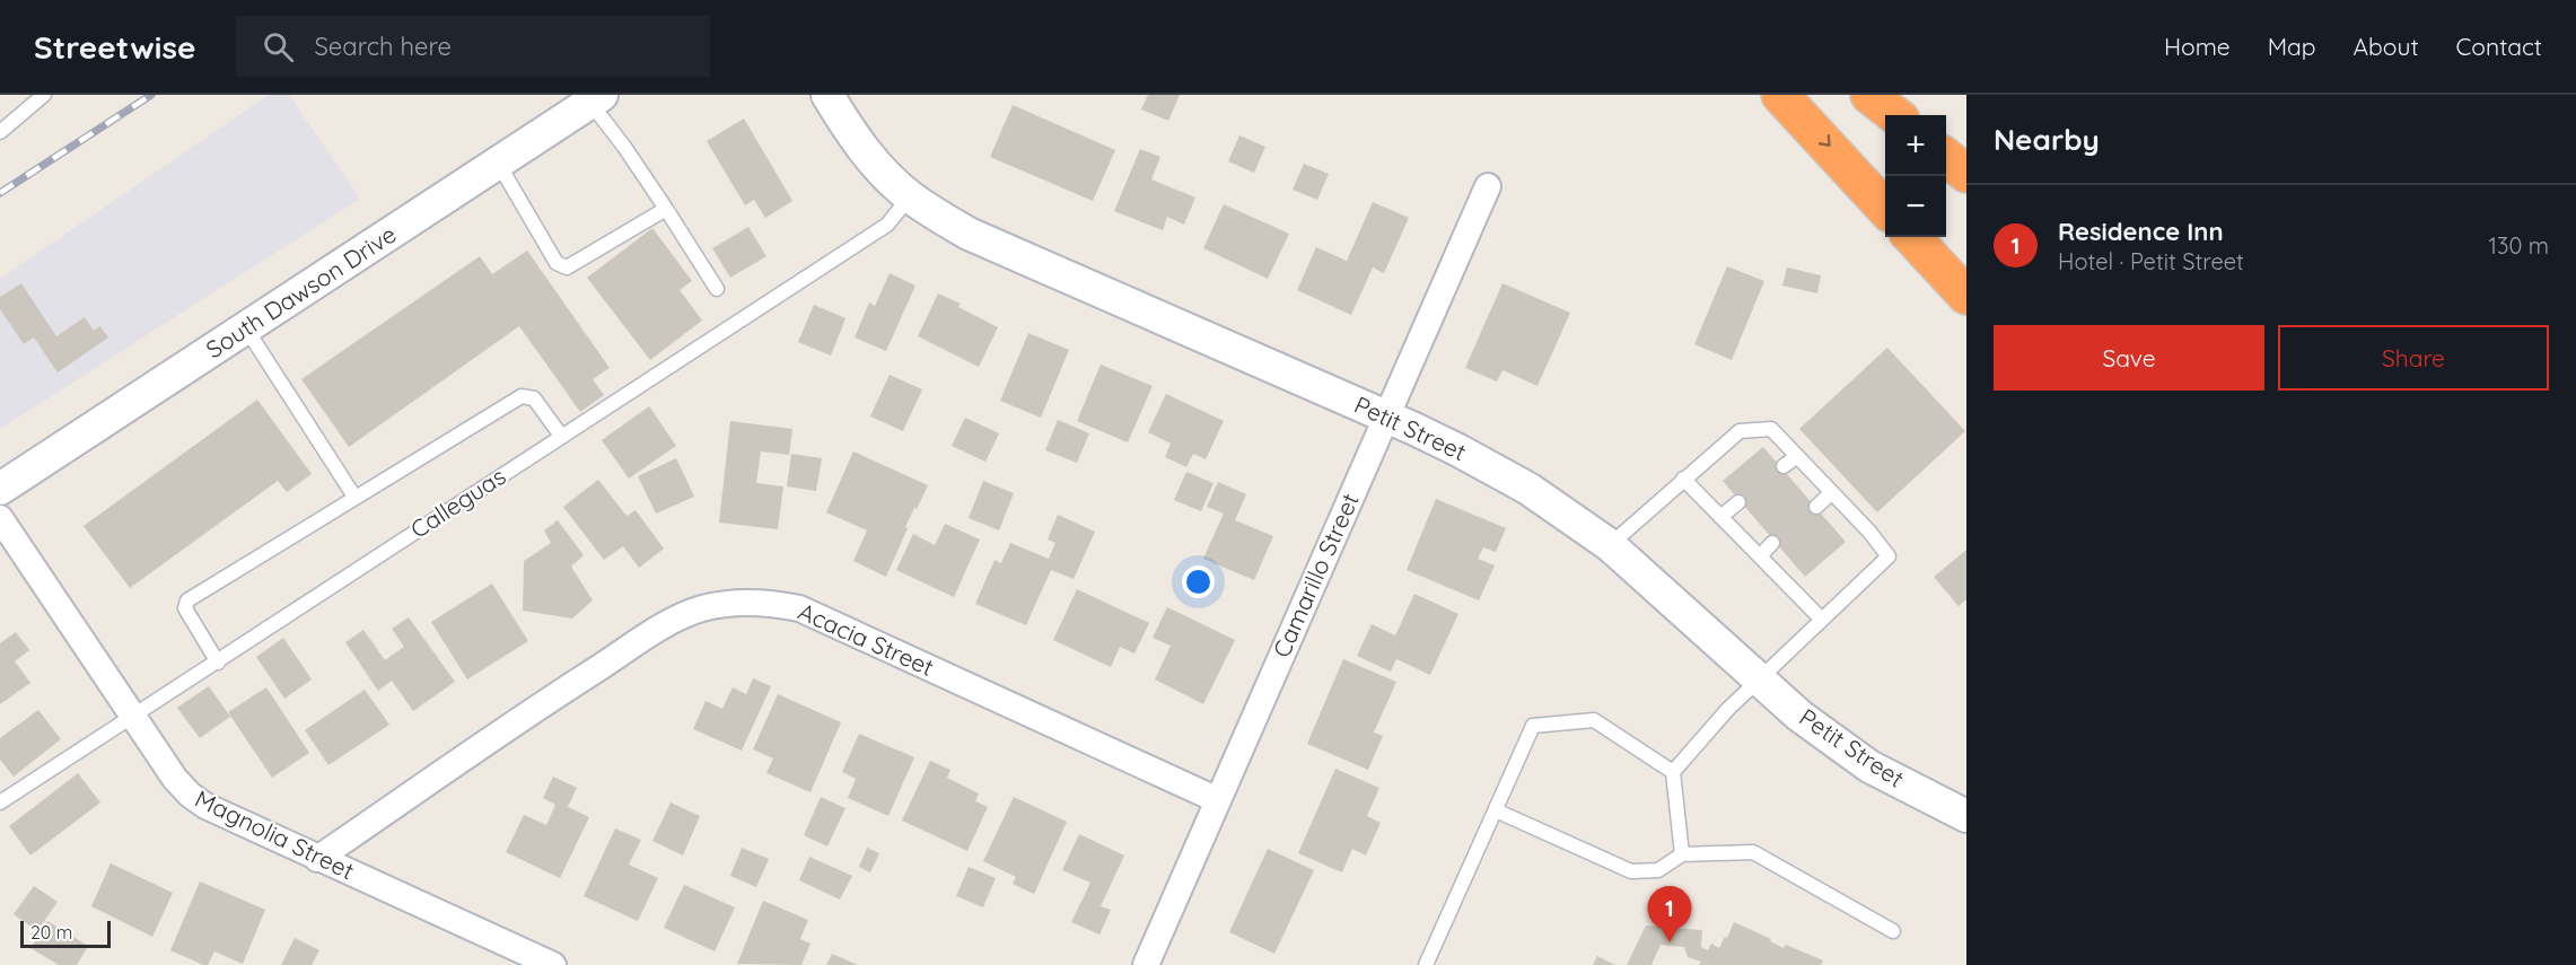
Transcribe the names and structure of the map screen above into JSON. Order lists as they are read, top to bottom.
{
  "streets": {
    "street": [
      "South Dawson Drive",
      "Petit Street",
      "Camarillo Street",
      "Acacia Street",
      "Magnolia Street"
    ],
    "lane": ["Calleguas"]
  },
  "crossings": [
    ["Petit Street", "Calleguas"],
    ["Petit Street", "Camarillo Street"],
    ["Calleguas", "Magnolia Street"],
    ["Camarillo Street", "Acacia Street"],
    ["Acacia Street", "Magnolia Street"]
  ],
  "scale_bar": "20 m",
  "page": {
    "header": "Streetwise",
    "search": "Search here",
    "nav": [
      "Home",
      "Map",
      "About",
      "Contact"
    ],
    "heading": "Nearby",
    "map_buttons": ["+", "−"],
    "list": [
      {
        "mark": "1",
        "name": "Residence Inn",
        "note": "Hotel · Petit Street",
        "value": "130 m"
      }
    ],
    "buttons": ["Save", "Share"],
    "pins": "1",
    "scale": "20 m"
  }
}
